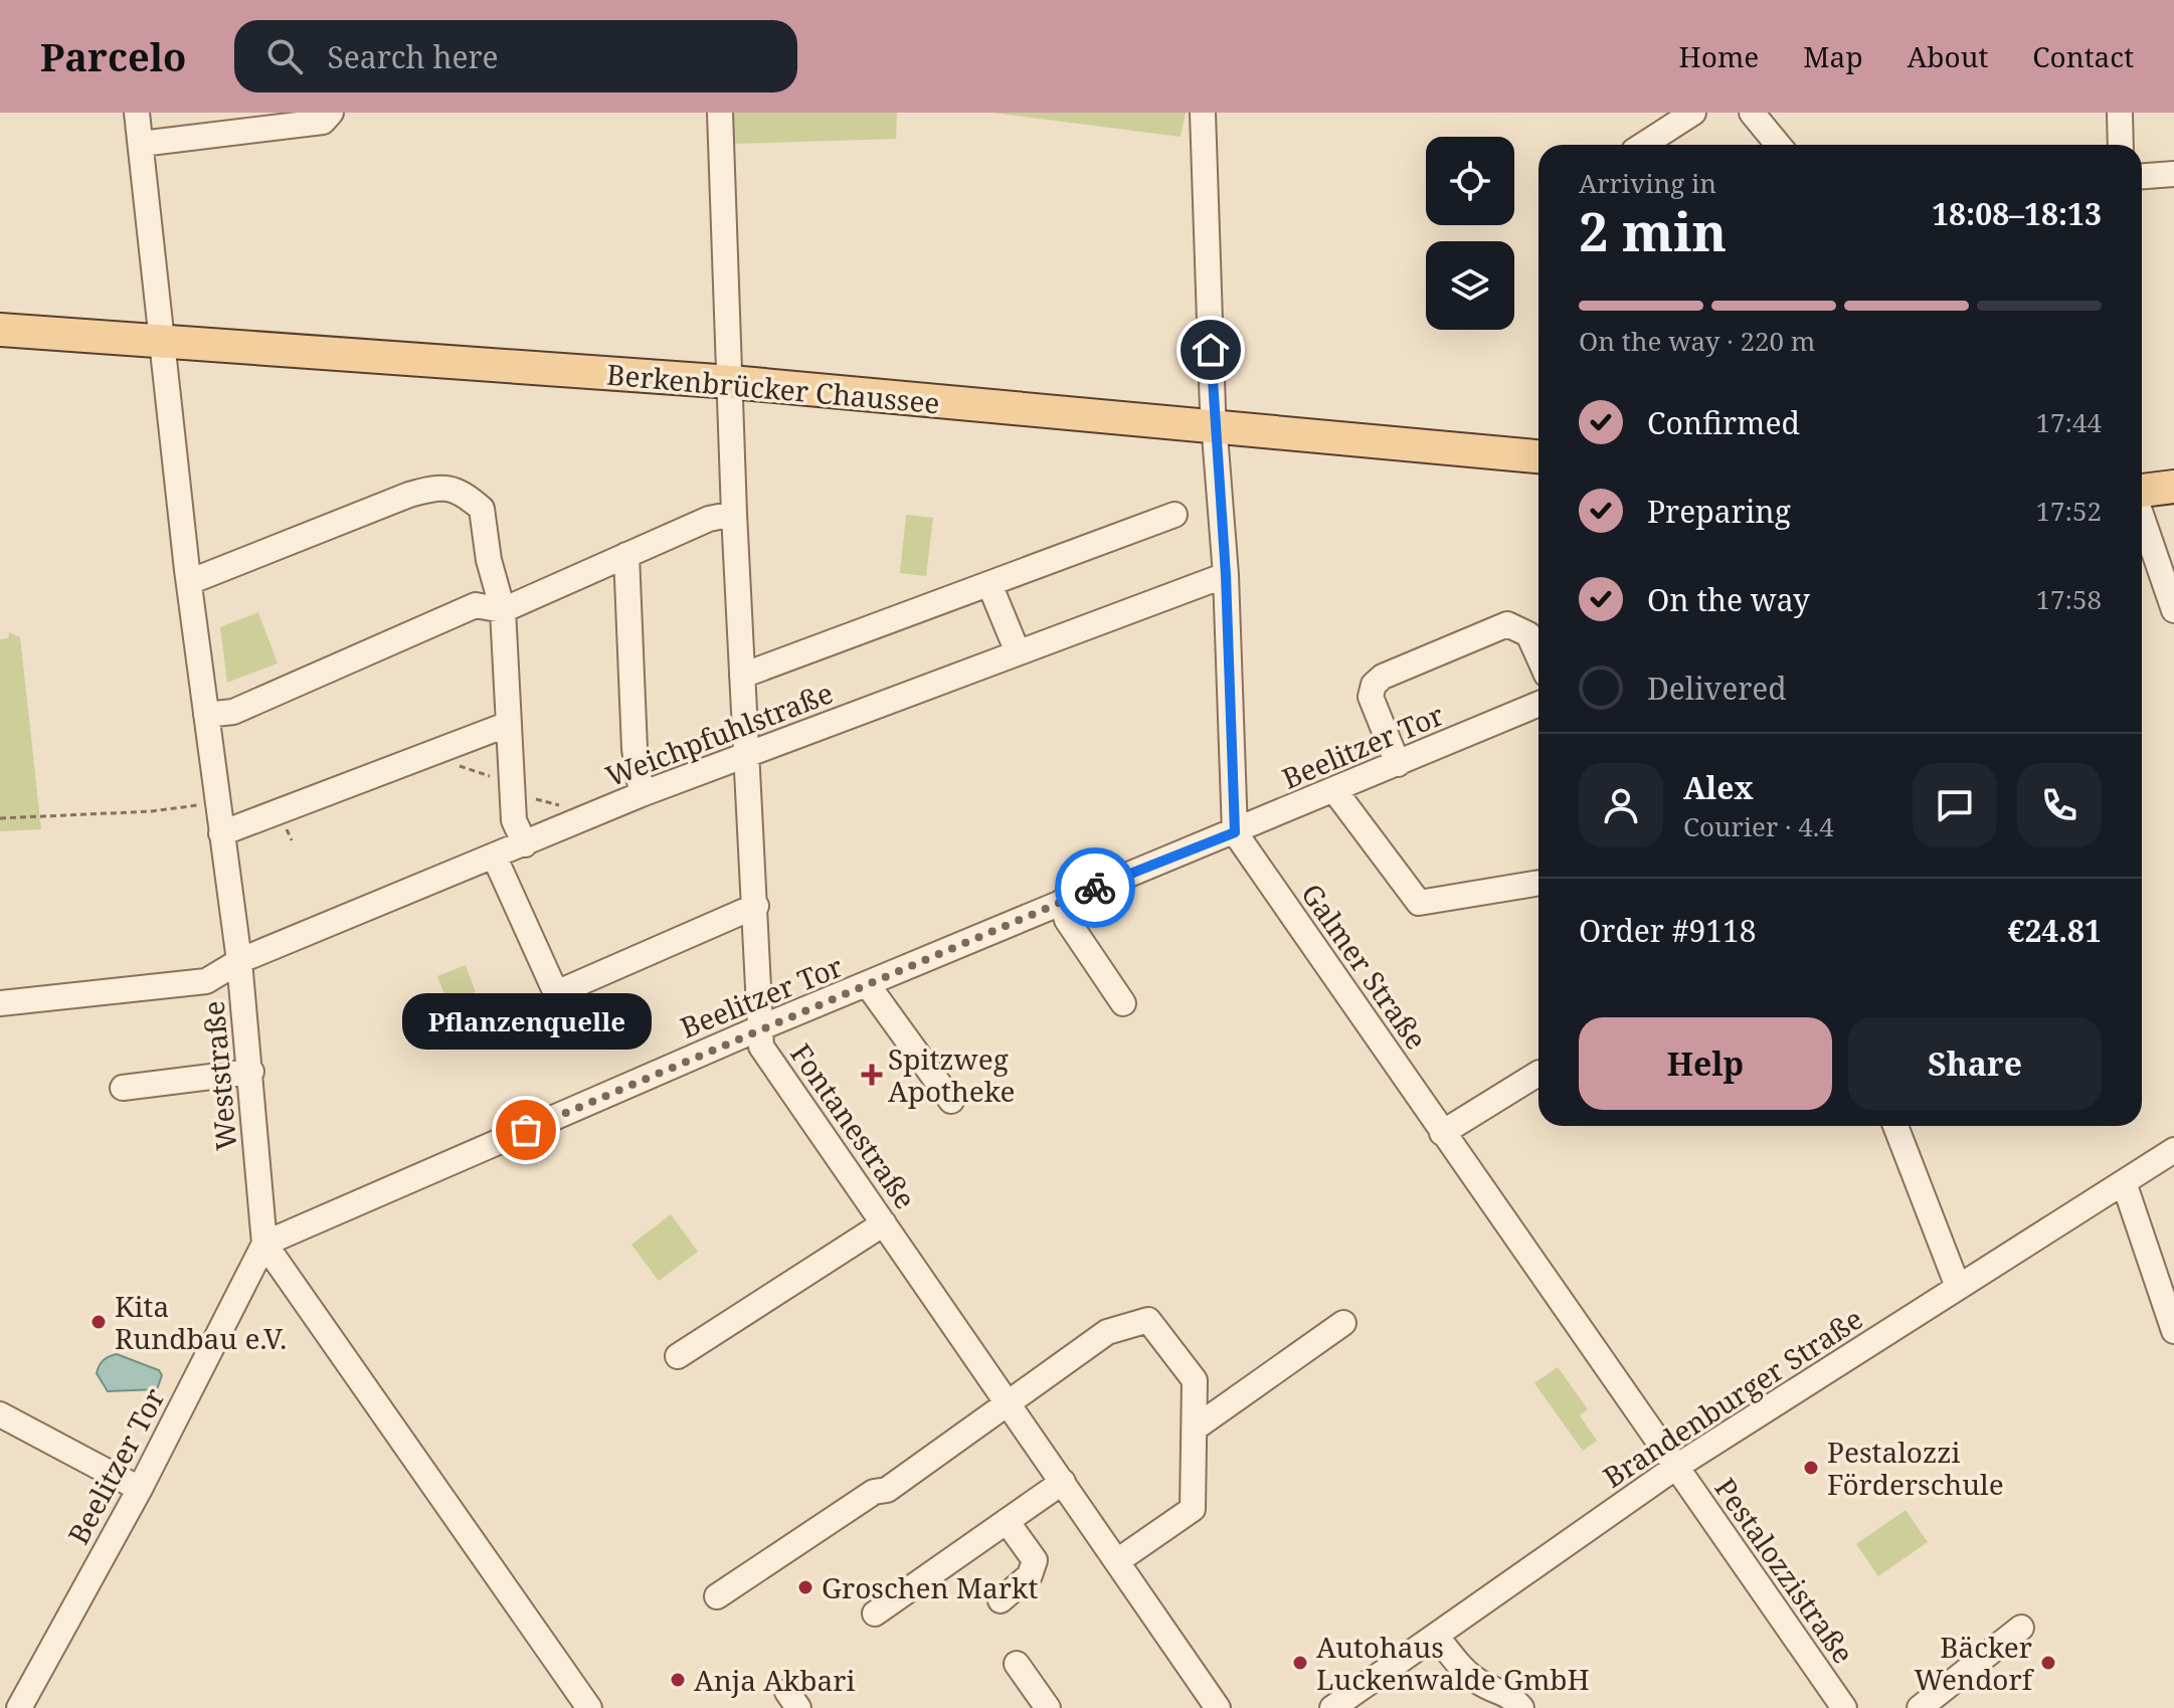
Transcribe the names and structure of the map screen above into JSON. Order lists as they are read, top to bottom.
{
  "streets": {
    "main road": ["Berkenbrücker Chaussee"],
    "street": [
      "Weichpfuhlstraße",
      "Beelitzer Tor",
      "Galmer Straße",
      "Weststraße",
      "Fontanestraße",
      "Brandenburger Straße",
      "Pestalozzistraße"
    ]
  },
  "crossings": [
    ["Berkenbrücker Chaussee", "Weststraße"],
    ["Berkenbrücker Chaussee", "Fontanestraße"],
    ["Weichpfuhlstraße", "Weststraße"],
    ["Weichpfuhlstraße", "Fontanestraße"],
    ["Beelitzer Tor", "Galmer Straße"],
    ["Beelitzer Tor", "Weststraße"],
    ["Beelitzer Tor", "Fontanestraße"],
    ["Galmer Straße", "Brandenburger Straße"],
    ["Galmer Straße", "Pestalozzistraße"],
    ["Brandenburger Straße", "Pestalozzistraße"]
  ],
  "places": {
    "health": ["Spitzweg Apotheke"],
    "other": [
      "Pflanzenquelle",
      "Kita Rundbau e.V.",
      "Pestalozzi Förderschule",
      "Groschen Markt",
      "Autohaus Luckenwalde GmbH",
      "Bäcker Wendorf",
      "Anja Akbari"
    ]
  },
  "page": {
    "header": "Parcelo",
    "search": "Search here",
    "nav": [
      "Home",
      "Map",
      "About",
      "Contact"
    ],
    "heading": ["2 min", "Arriving in", "18:08–18:13"],
    "panel": [
      "Alex",
      "Courier · 4.4",
      "Order #9118",
      "€24.81"
    ],
    "bar": "On the way · 220 m",
    "list": [
      ["Confirmed", "17:44"],
      ["Preparing", "17:52"],
      ["On the way", "17:58"],
      "Delivered"
    ],
    "bubble": "Pflanzenquelle",
    "buttons": ["Help", "Share"]
  }
}
